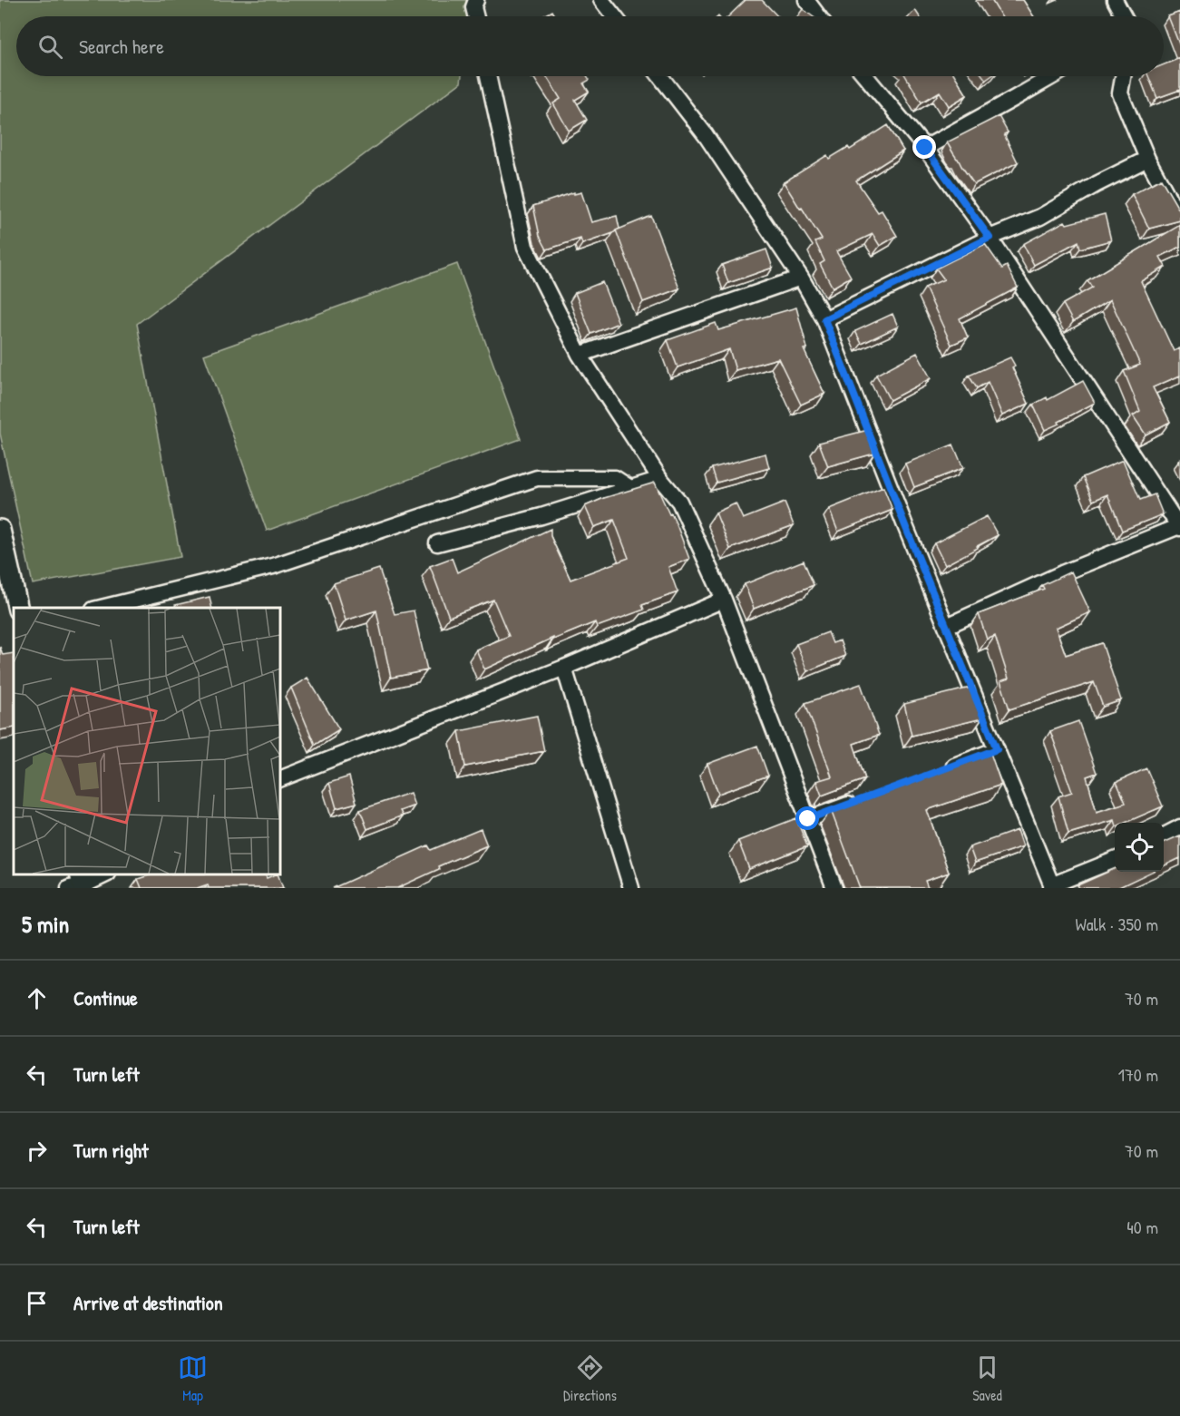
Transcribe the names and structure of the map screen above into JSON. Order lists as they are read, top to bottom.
{
  "page": {
    "search": "Search here",
    "heading": ["5 min", "Walk · 350 m"],
    "list": [
      ["Continue", "70 m"],
      ["Turn left", "170 m"],
      ["Turn right", "70 m"],
      ["Turn left", "40 m"],
      "Arrive at destination"
    ],
    "nav": ["Map", "Directions", "Saved"]
  }
}
